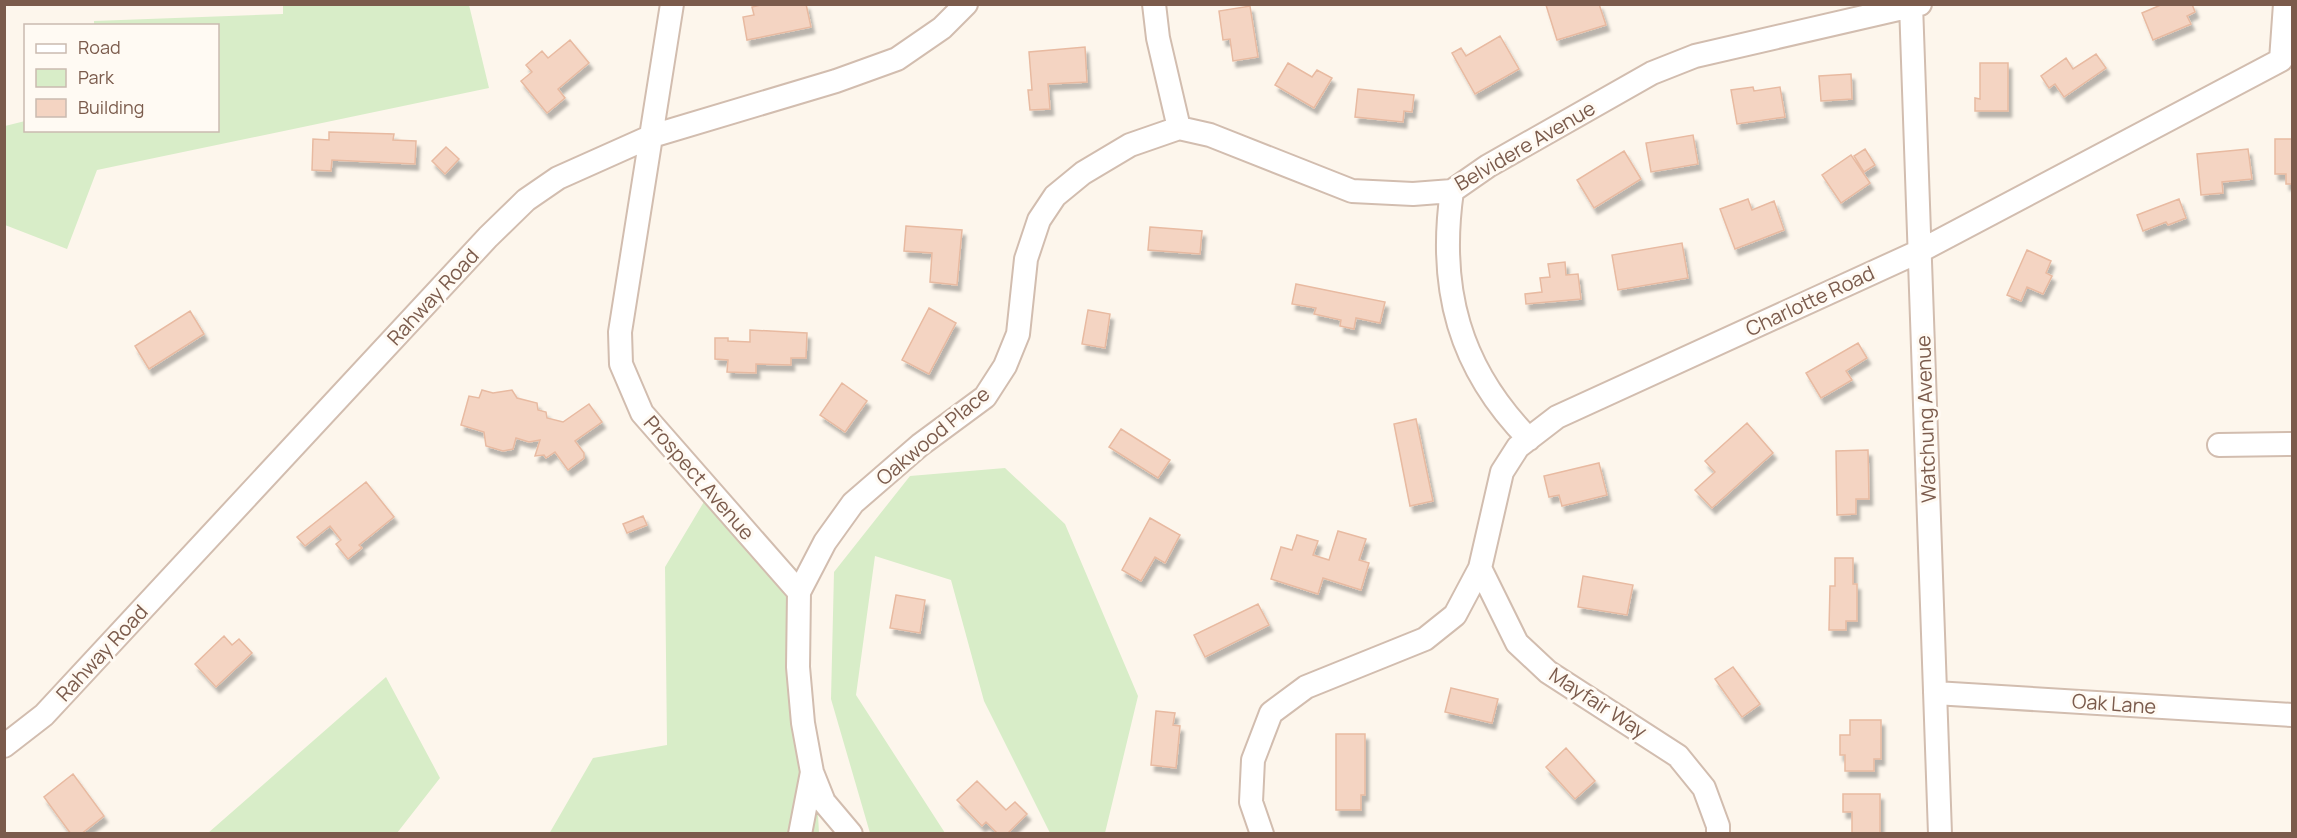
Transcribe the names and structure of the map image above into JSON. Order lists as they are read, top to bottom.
{
  "streets": {
    "street": [
      "Belvidere Avenue",
      "Rahway Road",
      "Charlotte Road",
      "Watchung Avenue",
      "Oakwood Place",
      "Prospect Avenue",
      "Mayfair Way",
      "Oak Lane"
    ]
  },
  "crossings": [
    ["Belvidere Avenue", "Watchung Avenue"],
    ["Belvidere Avenue", "Oakwood Place"],
    ["Rahway Road", "Prospect Avenue"],
    ["Charlotte Road", "Watchung Avenue"],
    ["Charlotte Road", "Mayfair Way"],
    ["Watchung Avenue", "Oak Lane"],
    ["Oakwood Place", "Prospect Avenue"]
  ],
  "legend": ["Road", "Park", "Building"]
}
